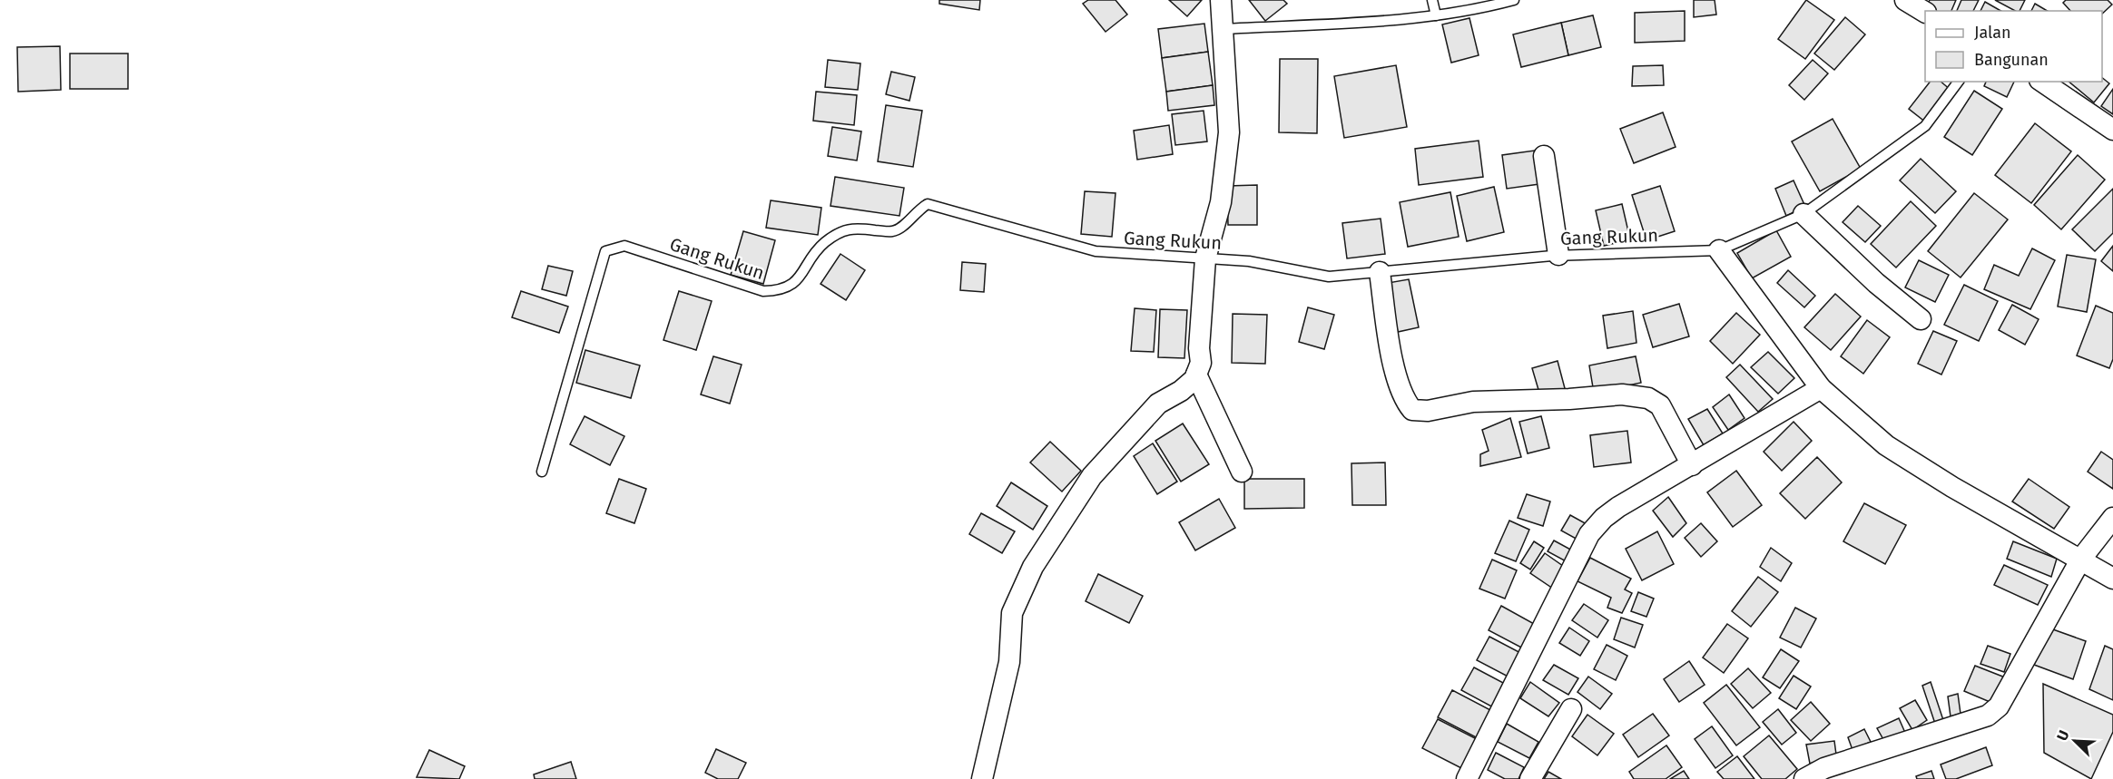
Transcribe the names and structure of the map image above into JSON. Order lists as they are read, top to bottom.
{
  "streets": {
    "lane": ["Gang Rukun"]
  },
  "legend": ["Jalan", "Bangunan"],
  "north": "top left"
}
